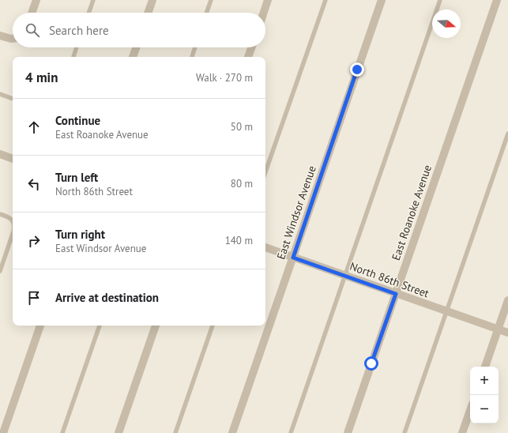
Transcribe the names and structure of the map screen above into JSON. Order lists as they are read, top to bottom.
{
  "streets": {
    "street": ["East Windsor Avenue", "East Roanoke Avenue", "North 86th Street"]
  },
  "crossings": [
    ["East Windsor Avenue", "North 86th Street"],
    ["East Roanoke Avenue", "North 86th Street"]
  ],
  "north": "right",
  "page": {
    "search": "Search here",
    "heading": ["4 min", "Walk · 270 m"],
    "list": [
      ["Continue", "East Roanoke Avenue", "50 m"],
      ["Turn left", "North 86th Street", "80 m"],
      ["Turn right", "East Windsor Avenue", "140 m"],
      "Arrive at destination"
    ],
    "map_buttons": ["+", "−"]
  }
}
